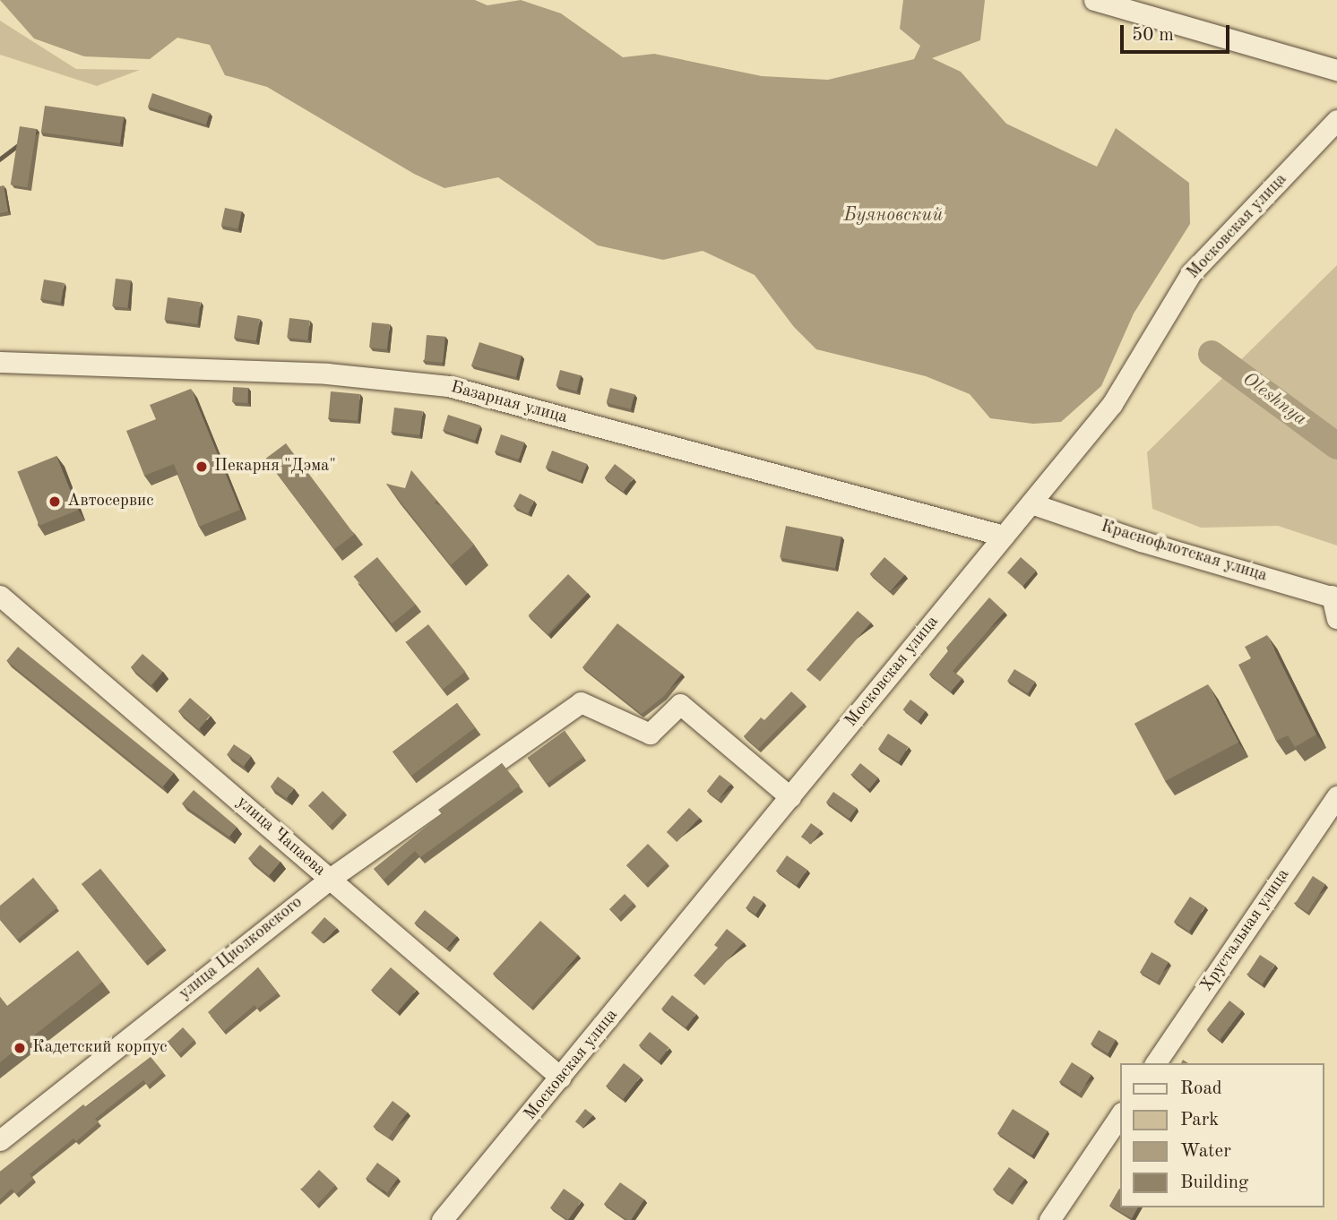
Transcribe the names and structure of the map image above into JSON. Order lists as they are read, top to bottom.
{
  "streets": {
    "street": [
      "Московская улица",
      "Базарная улица",
      "Краснофлотская улица",
      "улица Чапаева",
      "Хрустальная улица",
      "улица Циолковского"
    ]
  },
  "crossings": [
    ["Московская улица", "Базарная улица"],
    ["Московская улица", "Краснофлотская улица"],
    ["Московская улица", "улица Чапаева"],
    ["Московская улица", "улица Циолковского"],
    ["улица Чапаева", "улица Циолковского"]
  ],
  "water": ["Буяновский", "Oleshnya"],
  "places": ["Пекарня \"Дэма\"", "Автосервис", "Кадетский корпус"],
  "legend": [
    "Road",
    "Park",
    "Water",
    "Building"
  ],
  "scale_bar": "50 m"
}
